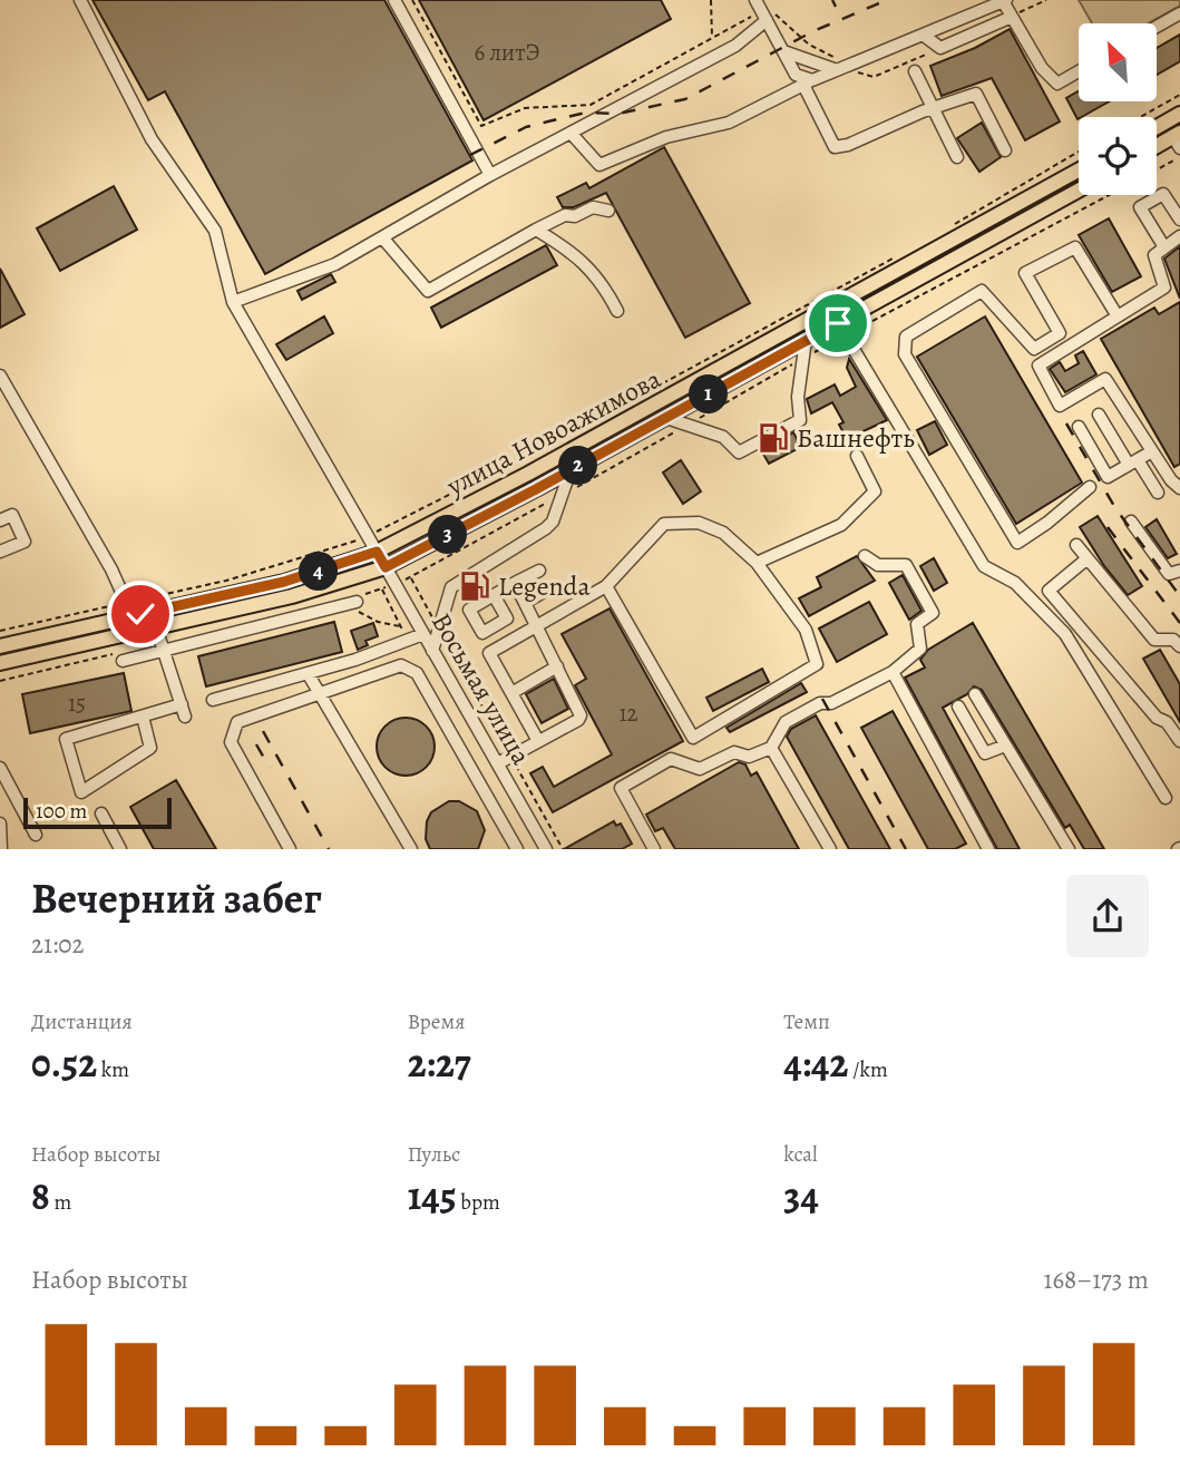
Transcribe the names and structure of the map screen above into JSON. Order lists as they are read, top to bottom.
{
  "streets": {
    "main road": ["улица Новоажимова", "Восьмая улица"]
  },
  "crossings": [
    ["улица Новоажимова", "Восьмая улица"]
  ],
  "places": {
    "fuel station": ["Башнефть", "Legenda"]
  },
  "house_numbers": ["6 литЭ", "15", "12"],
  "scale_bar": "100 m",
  "north": "top left",
  "page": {
    "pins": [
      "1",
      "2",
      "3",
      "4"
    ],
    "scale": "100 m",
    "heading": ["Вечерний забег", "21:02"],
    "stats": [
      ["Дистанция", "0.52 km"],
      ["Время", "2:27"],
      ["Темп", "4:42 /km"],
      ["Набор высоты", "8 m"],
      ["Пульс", "145 bpm"],
      ["kcal", "34"]
    ],
    "chart": ["Набор высоты", "168–173 m"]
  }
}
